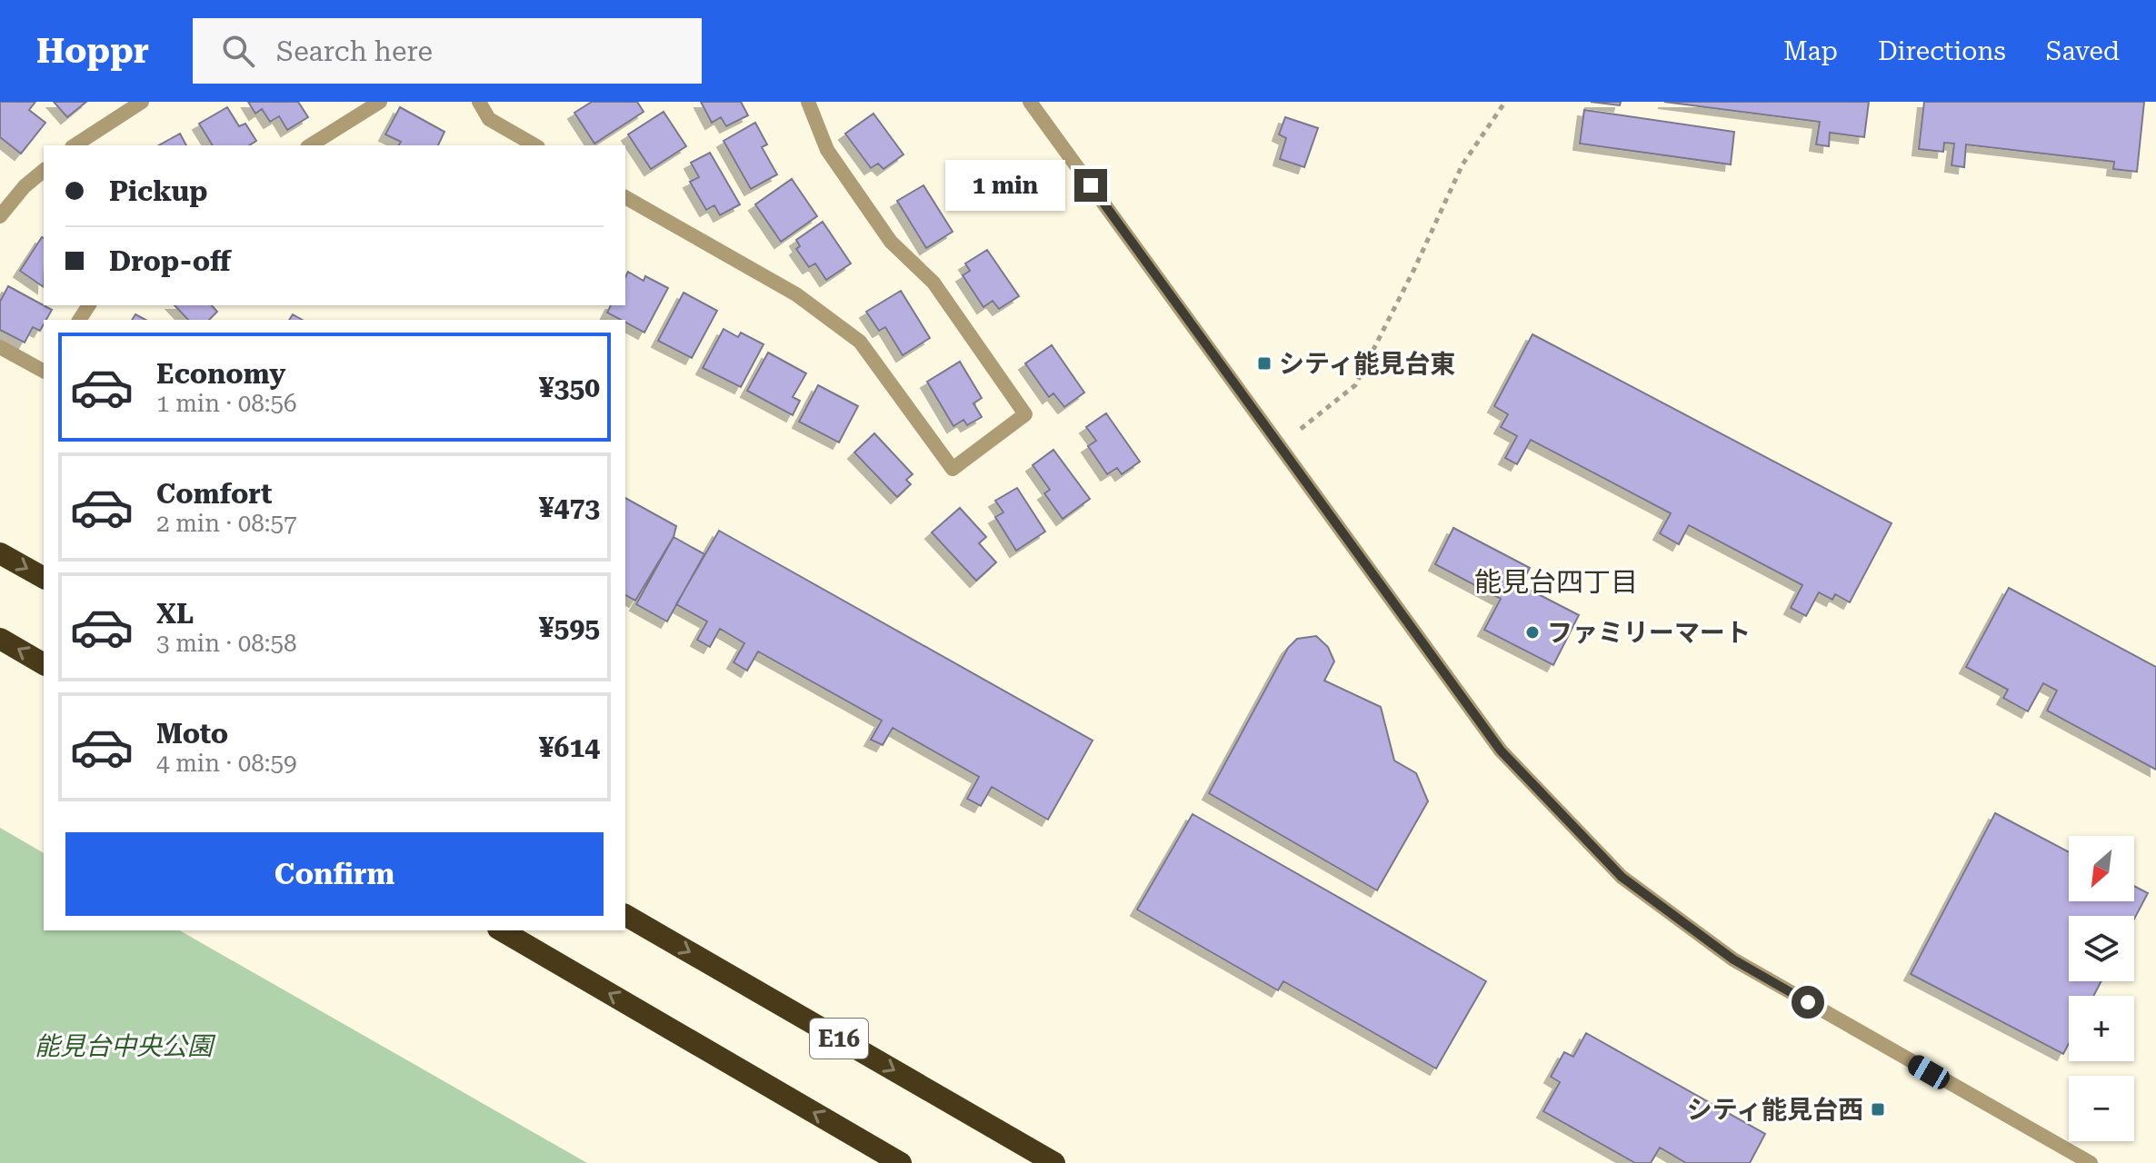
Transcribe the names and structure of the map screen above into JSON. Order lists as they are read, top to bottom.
{
  "streets": {
    "highway": ["E16"]
  },
  "districts": ["能見台四丁目"],
  "parks": ["能見台中央公園"],
  "places": {
    "transit": ["シティ能見台東", "シティ能見台西"],
    "other": ["ファミリーマート"]
  },
  "north": "bottom left",
  "page": {
    "header": "Hoppr",
    "search": "Search here",
    "nav": ["Map", "Directions", "Saved"],
    "banner": ["Pickup", "Drop-off"],
    "bubble": "1 min",
    "list": [
      {
        "name": "Economy",
        "note": "1 min · 08:56",
        "value": "¥350"
      },
      {
        "name": "Comfort",
        "note": "2 min · 08:57",
        "value": "¥473"
      },
      {
        "name": "XL",
        "note": "3 min · 08:58",
        "value": "¥595"
      },
      {
        "name": "Moto",
        "note": "4 min · 08:59",
        "value": "¥614"
      }
    ],
    "buttons": "Confirm",
    "map_buttons": ["+", "−"]
  }
}
